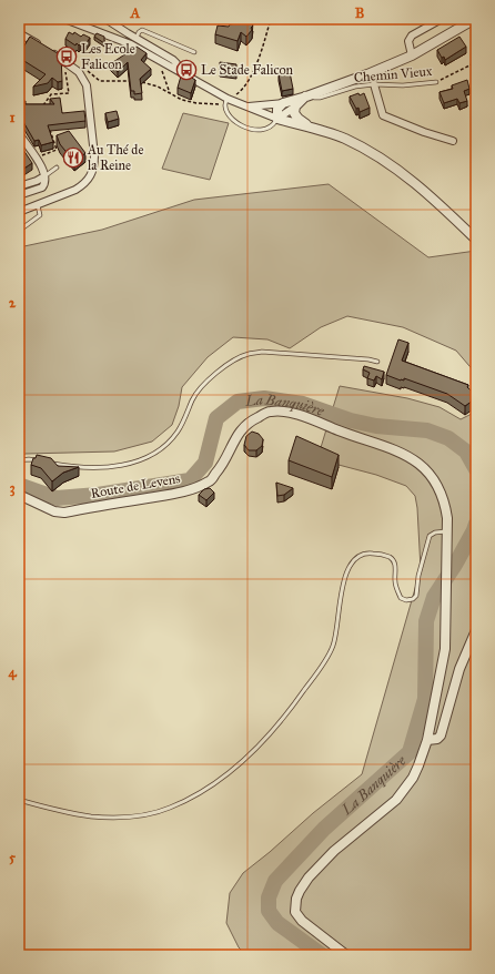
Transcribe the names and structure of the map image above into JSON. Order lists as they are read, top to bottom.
{
  "streets": {
    "street": ["Route de Levens"],
    "lane": ["Chemin Vieux"]
  },
  "water": ["La Banquière"],
  "places": {
    "bus stop": ["Les Ecole Falicon", "Le Stade Falicon"],
    "restaurant": ["Au Thé de la Reine"]
  },
  "grid": {
    "columns": ["A", "B"],
    "rows": [
      "1",
      "2",
      "3",
      "4",
      "5"
    ]
  }
}
